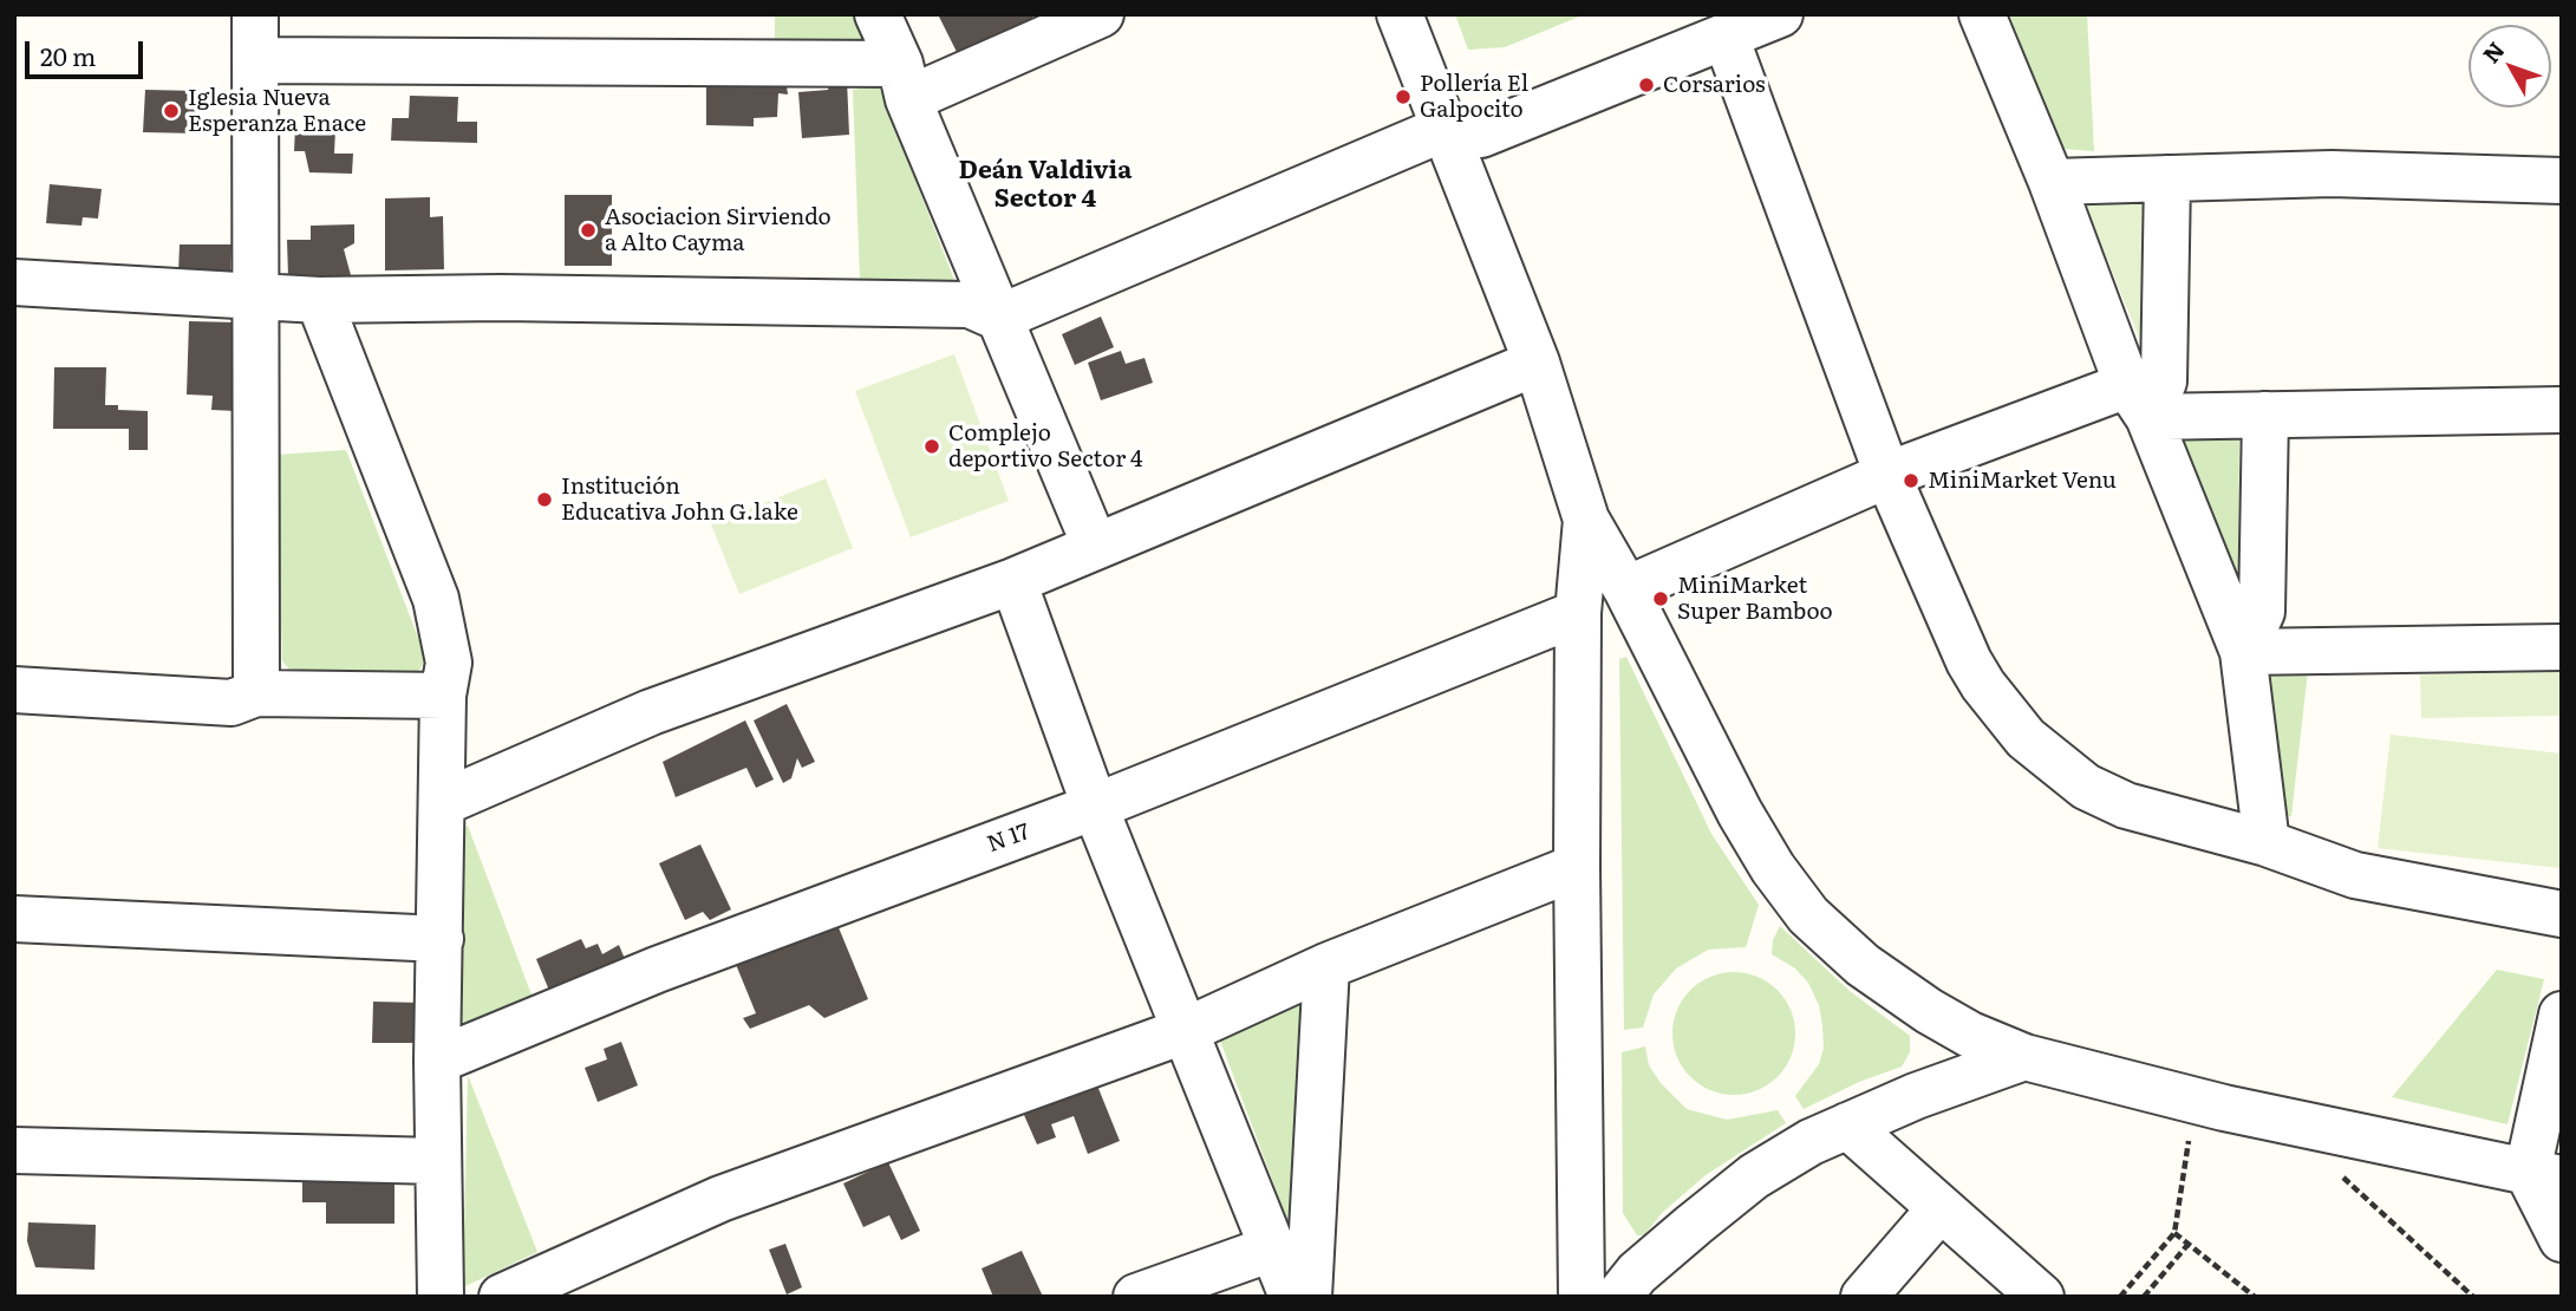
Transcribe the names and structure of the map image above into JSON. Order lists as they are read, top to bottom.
{
  "streets": {
    "street": ["N 17"]
  },
  "districts": ["Deán Valdivia Sector 4"],
  "places": [
    "Corsarios",
    "Pollería El Galpocito",
    "Iglesia Nueva Esperanza Enace",
    "Asociacion Sirviendo a Alto Cayma",
    "Complejo deportivo Sector 4",
    "MiniMarket Venu",
    "Institución Educativa John G.lake",
    "MiniMarket Super Bamboo"
  ],
  "scale_bar": "20 m",
  "north": "top left"
}
